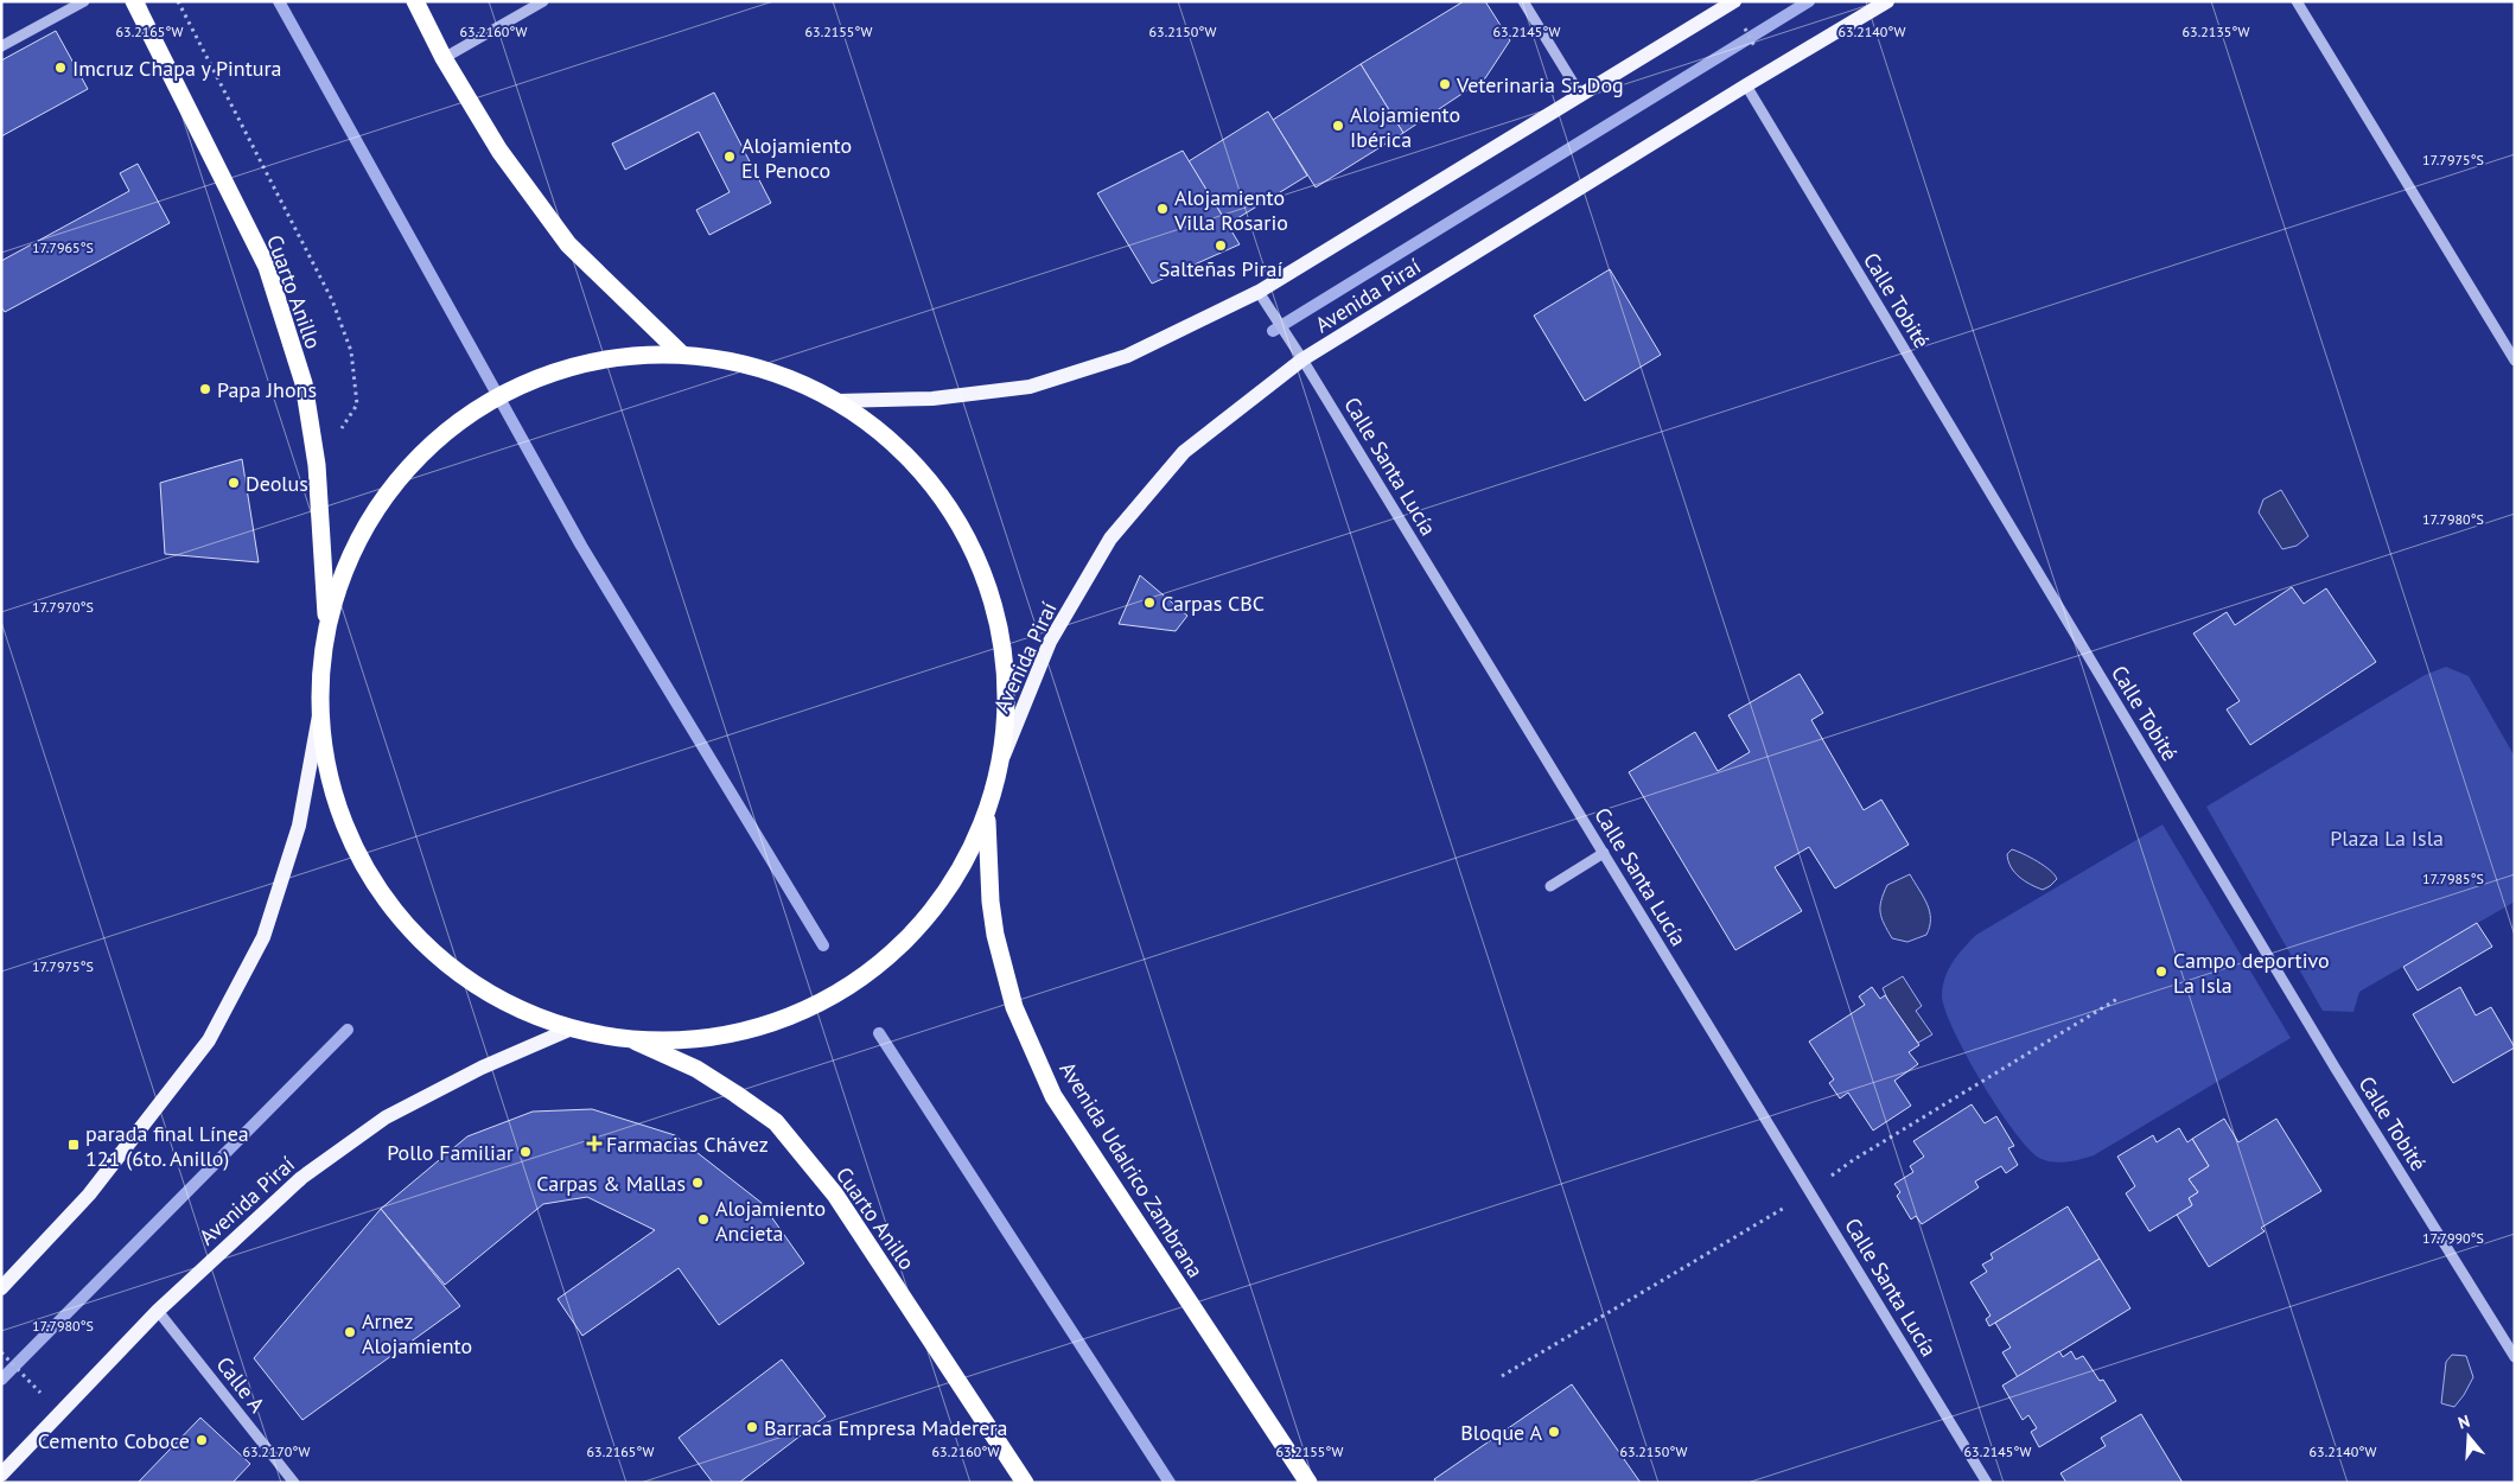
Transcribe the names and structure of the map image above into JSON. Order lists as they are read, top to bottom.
{
  "streets": {
    "highway": ["Cuarto Anillo", "Avenida Udalrico Zambrana"],
    "main road": ["Avenida Piraí"],
    "street": ["Calle Tobité", "Calle Santa Lucía", "Calle A"]
  },
  "crossings": [
    ["Avenida Piraí", "Calle Tobité"],
    ["Avenida Piraí", "Calle Santa Lucía"],
    ["Avenida Piraí", "Calle A"]
  ],
  "parks": ["Plaza La Isla"],
  "places": {
    "other": [
      "Imcruz Chapa y Pintura",
      "Veterinaria Sr. Dog",
      "Alojamiento Ibérica",
      "Alojamiento El Penoco",
      "Alojamiento Villa Rosario",
      "Salteñas Piraí",
      "Papa Jhons",
      "Deolus",
      "Carpas CBC",
      "Campo deportivo La Isla",
      "Pollo Familiar",
      "Carpas & Mallas",
      "Alojamiento Ancieta",
      "Arnez Alojamiento",
      "Barraca Empresa Maderera",
      "Bloque A",
      "Cemento Coboce"
    ],
    "health": ["Farmacias Chávez"],
    "transit": ["parada final Línea 121 (6to. Anillo)"]
  },
  "north": "top",
  "coordinates": [
    "63.2165°W",
    "63.2160°W",
    "63.2155°W",
    "63.2150°W",
    "63.2145°W",
    "63.2140°W",
    "63.2135°W",
    "17.7975°S",
    "17.7965°S",
    "17.7980°S",
    "17.7970°S",
    "17.7985°S",
    "17.7990°S",
    "63.2170°W"
  ]
}
